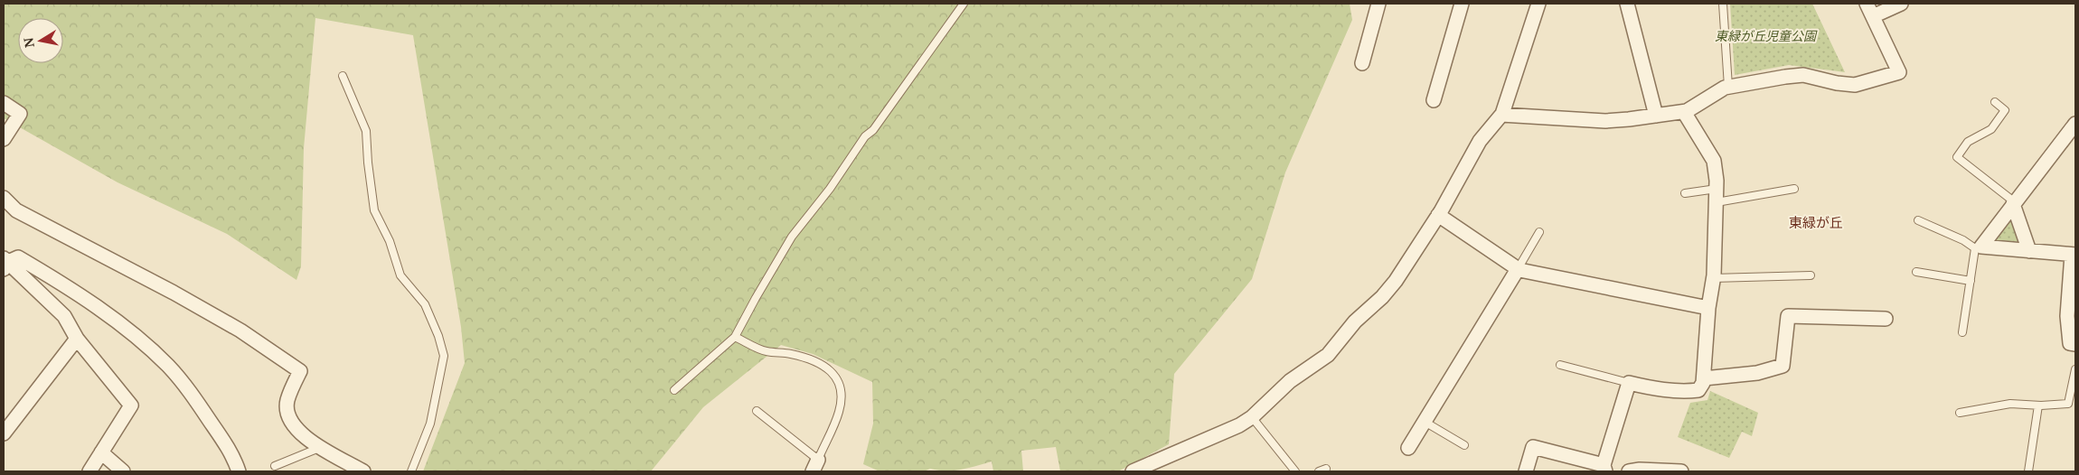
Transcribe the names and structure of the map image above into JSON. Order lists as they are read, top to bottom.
{
  "districts": ["東緑が丘"],
  "parks": ["東緑が丘児童公園"],
  "north": "left"
}
